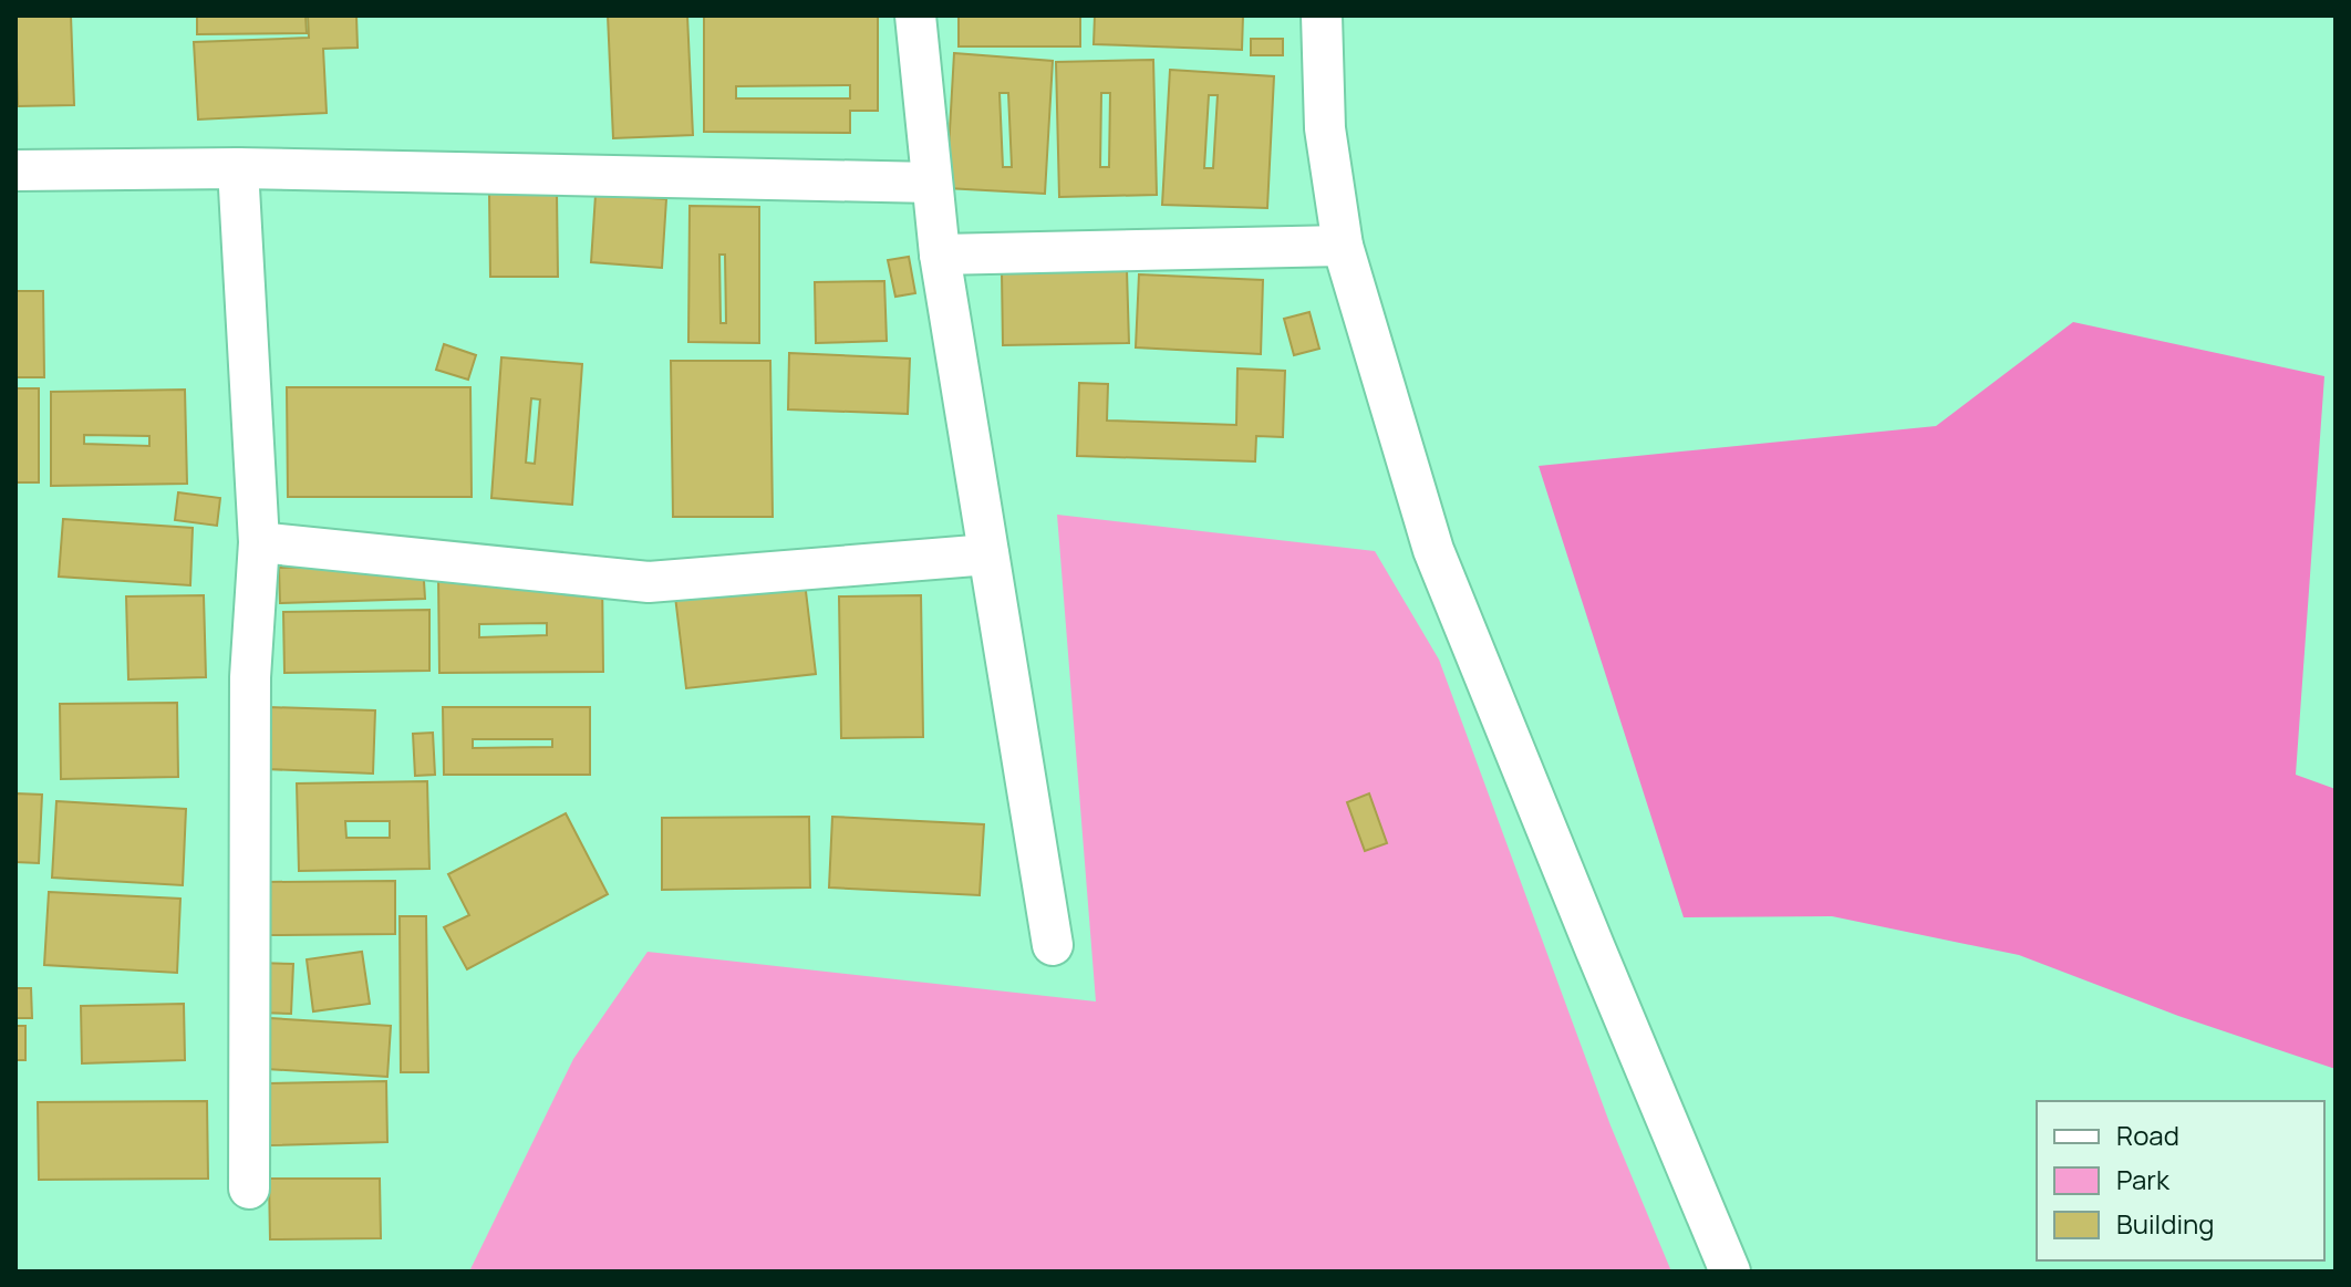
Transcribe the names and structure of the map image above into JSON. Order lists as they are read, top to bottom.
{
  "legend": ["Road", "Park", "Building"]
}
